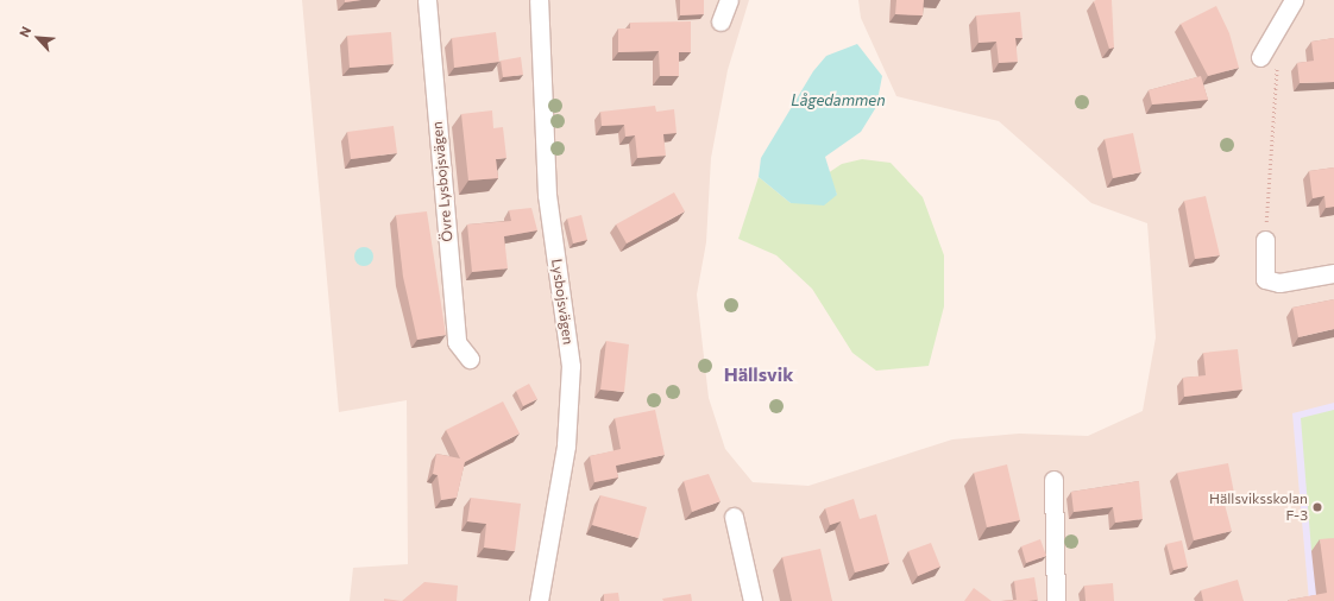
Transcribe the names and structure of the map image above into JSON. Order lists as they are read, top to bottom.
{
  "streets": {
    "street": ["Övre Lysbojsvägen", "Lysbojsvägen"]
  },
  "districts": ["Hällsvik"],
  "water": ["Lågedammen"],
  "places": ["Hällsviksskolan F-3"],
  "north": "top left"
}
